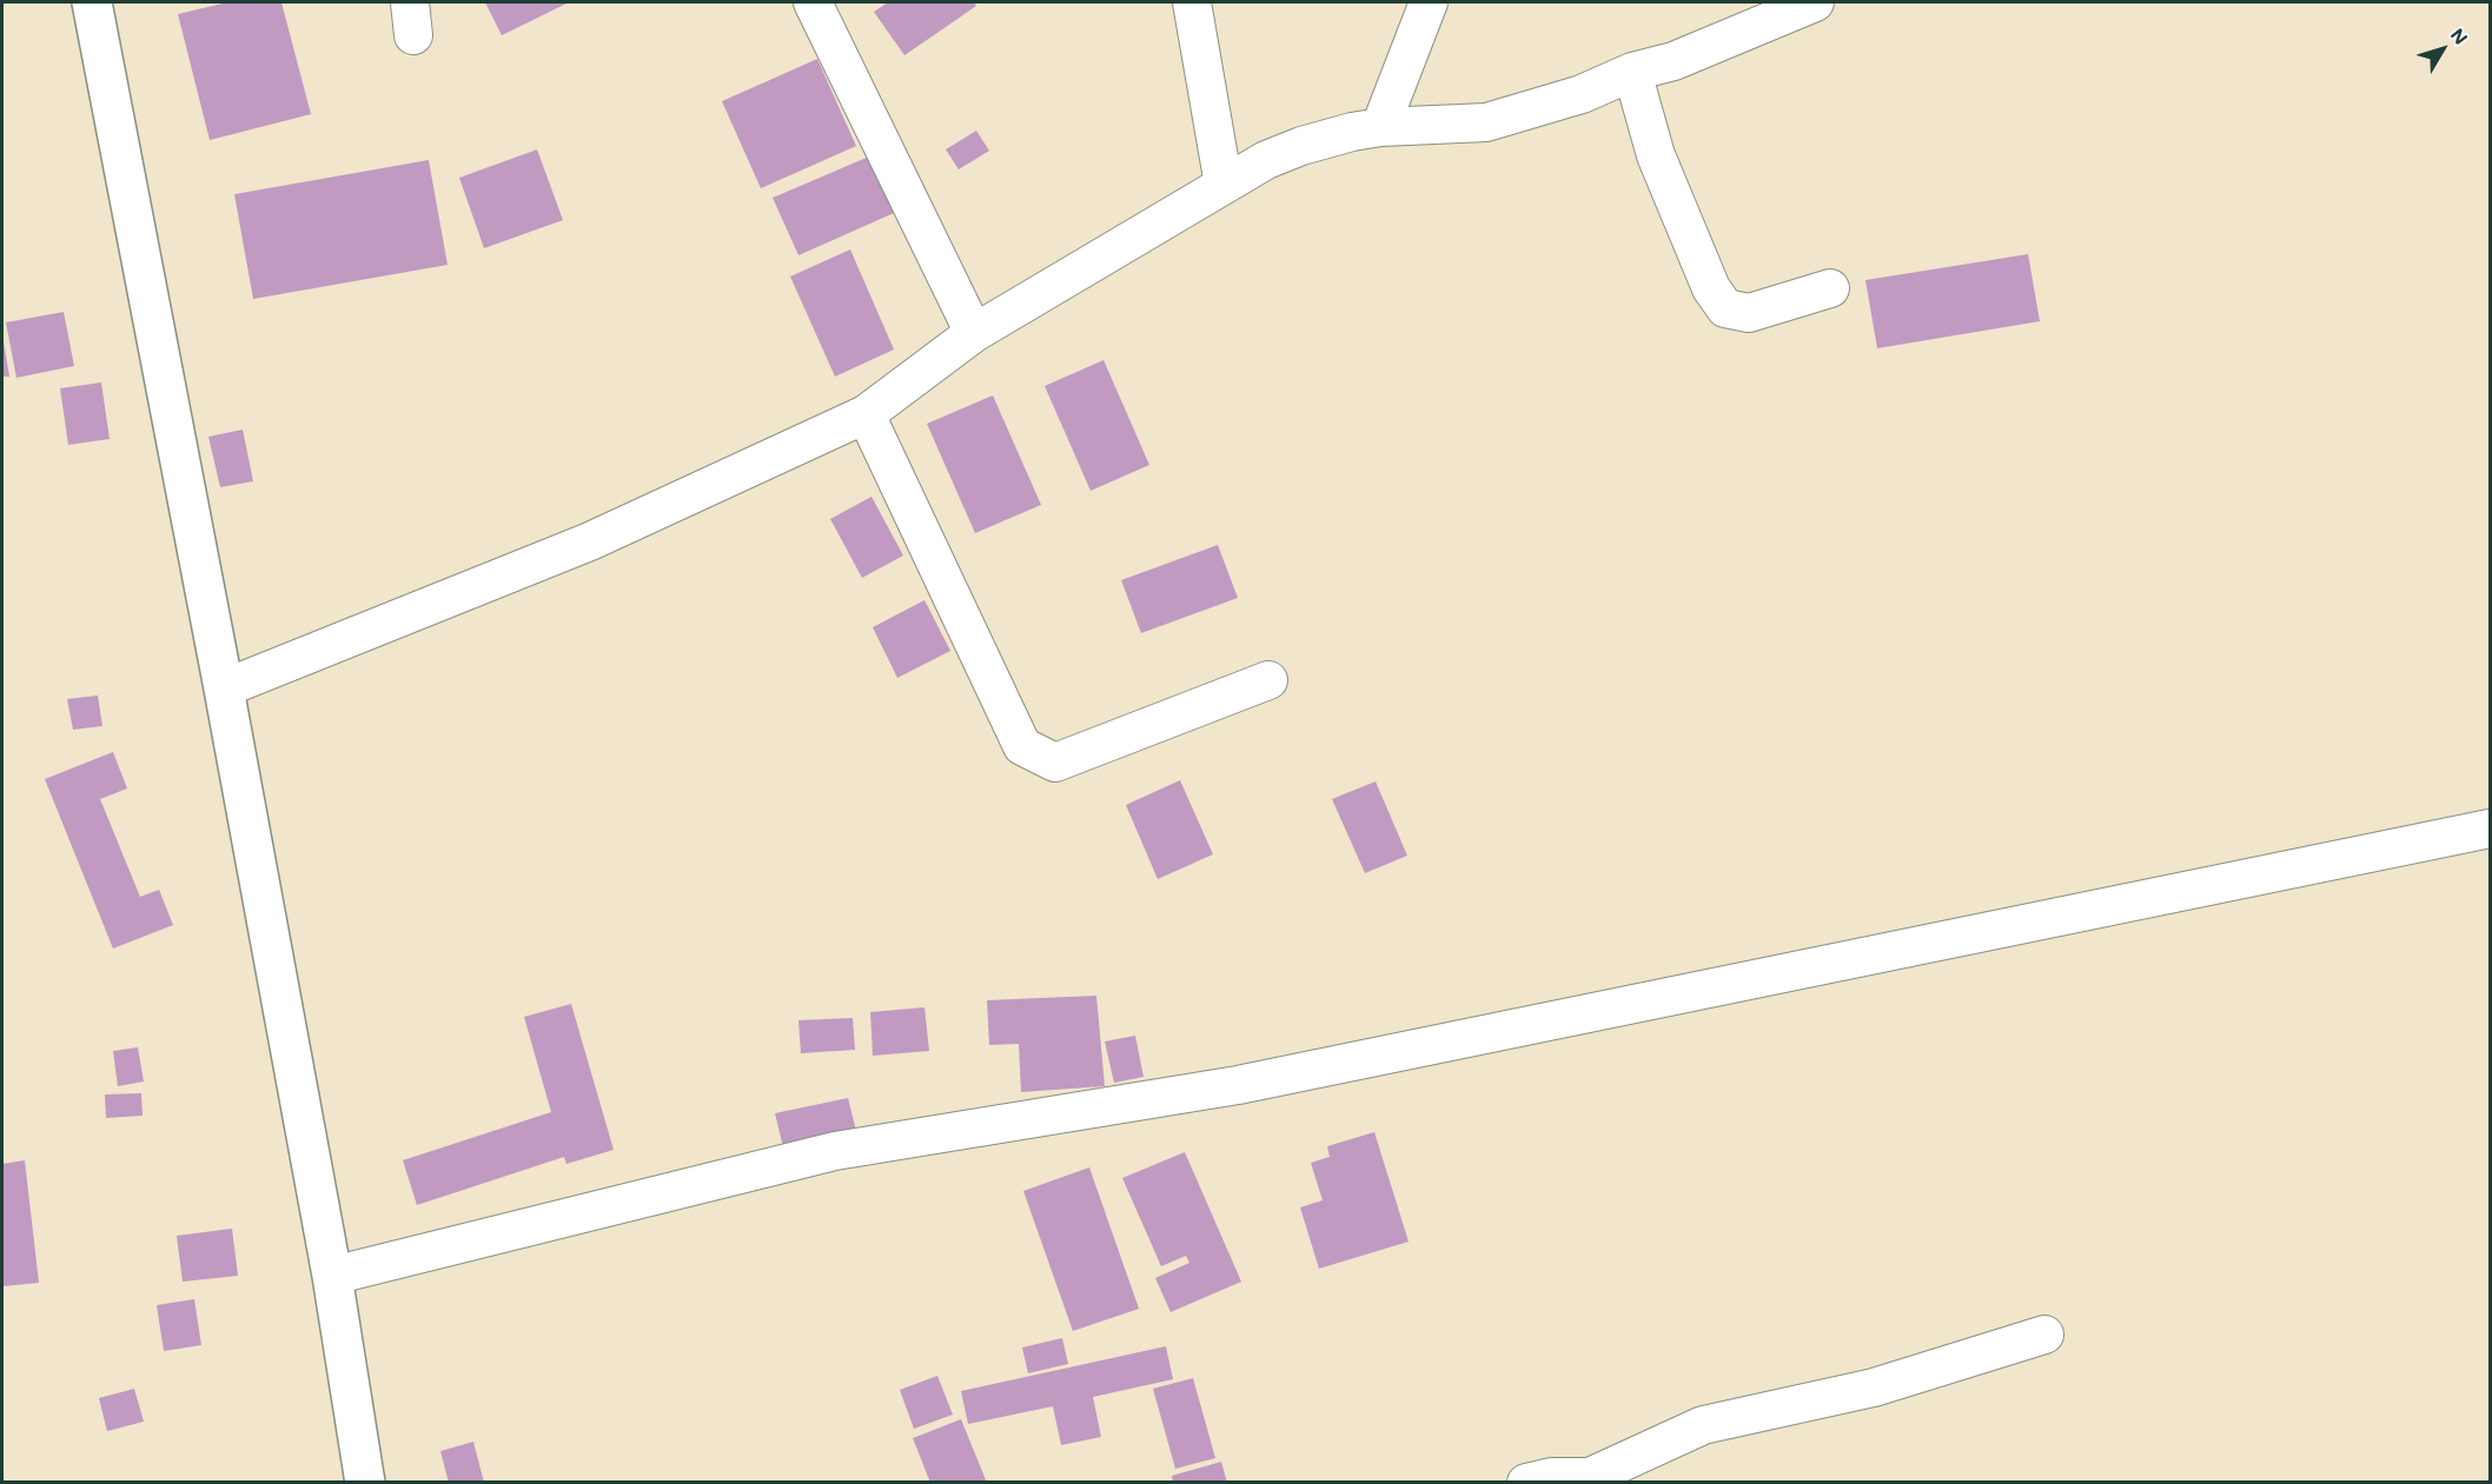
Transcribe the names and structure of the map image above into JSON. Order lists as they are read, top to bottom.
{
  "north": "top right"
}
